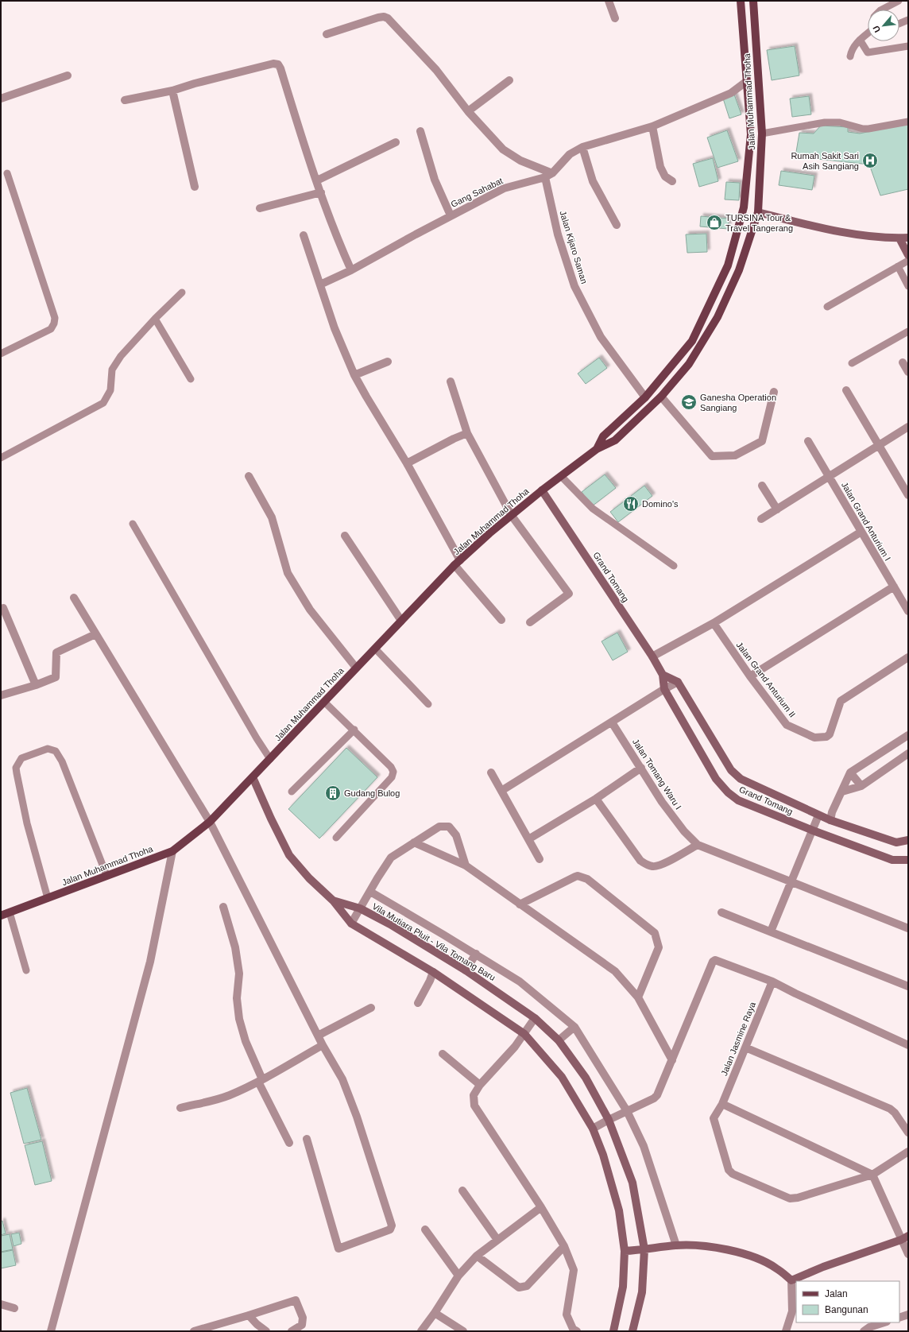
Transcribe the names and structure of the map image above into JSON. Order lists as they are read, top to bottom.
{
  "streets": {
    "main road": ["Jalan Muhammad Thoha"],
    "street": [
      "Gang Sahabat",
      "Jalan Kijaro Saman",
      "Jalan Grand Anturium I",
      "Grand Tomang",
      "Jalan Grand Anturium II",
      "Jalan Tomang Waru I",
      "Vila Mutiara Pluit - Vila Tomang Baru",
      "Jalan Jasmine Raya"
    ]
  },
  "crossings": [
    ["Jalan Muhammad Thoha", "Gang Sahabat"],
    ["Jalan Muhammad Thoha", "Jalan Kijaro Saman"],
    ["Jalan Muhammad Thoha", "Grand Tomang"],
    ["Jalan Muhammad Thoha", "Vila Mutiara Pluit - Vila Tomang Baru"],
    ["Gang Sahabat", "Jalan Kijaro Saman"]
  ],
  "places": {
    "hospital": ["Rumah Sakit Sari Asih Sangiang"],
    "shop": ["TURSINA Tour & Travel Tangerang"],
    "school or university": ["Ganesha Operation Sangiang"],
    "restaurant": ["Domino's"],
    "building": ["Gudang Bulog"]
  },
  "legend": ["Jalan", "Bangunan"],
  "north": "bottom left"
}
